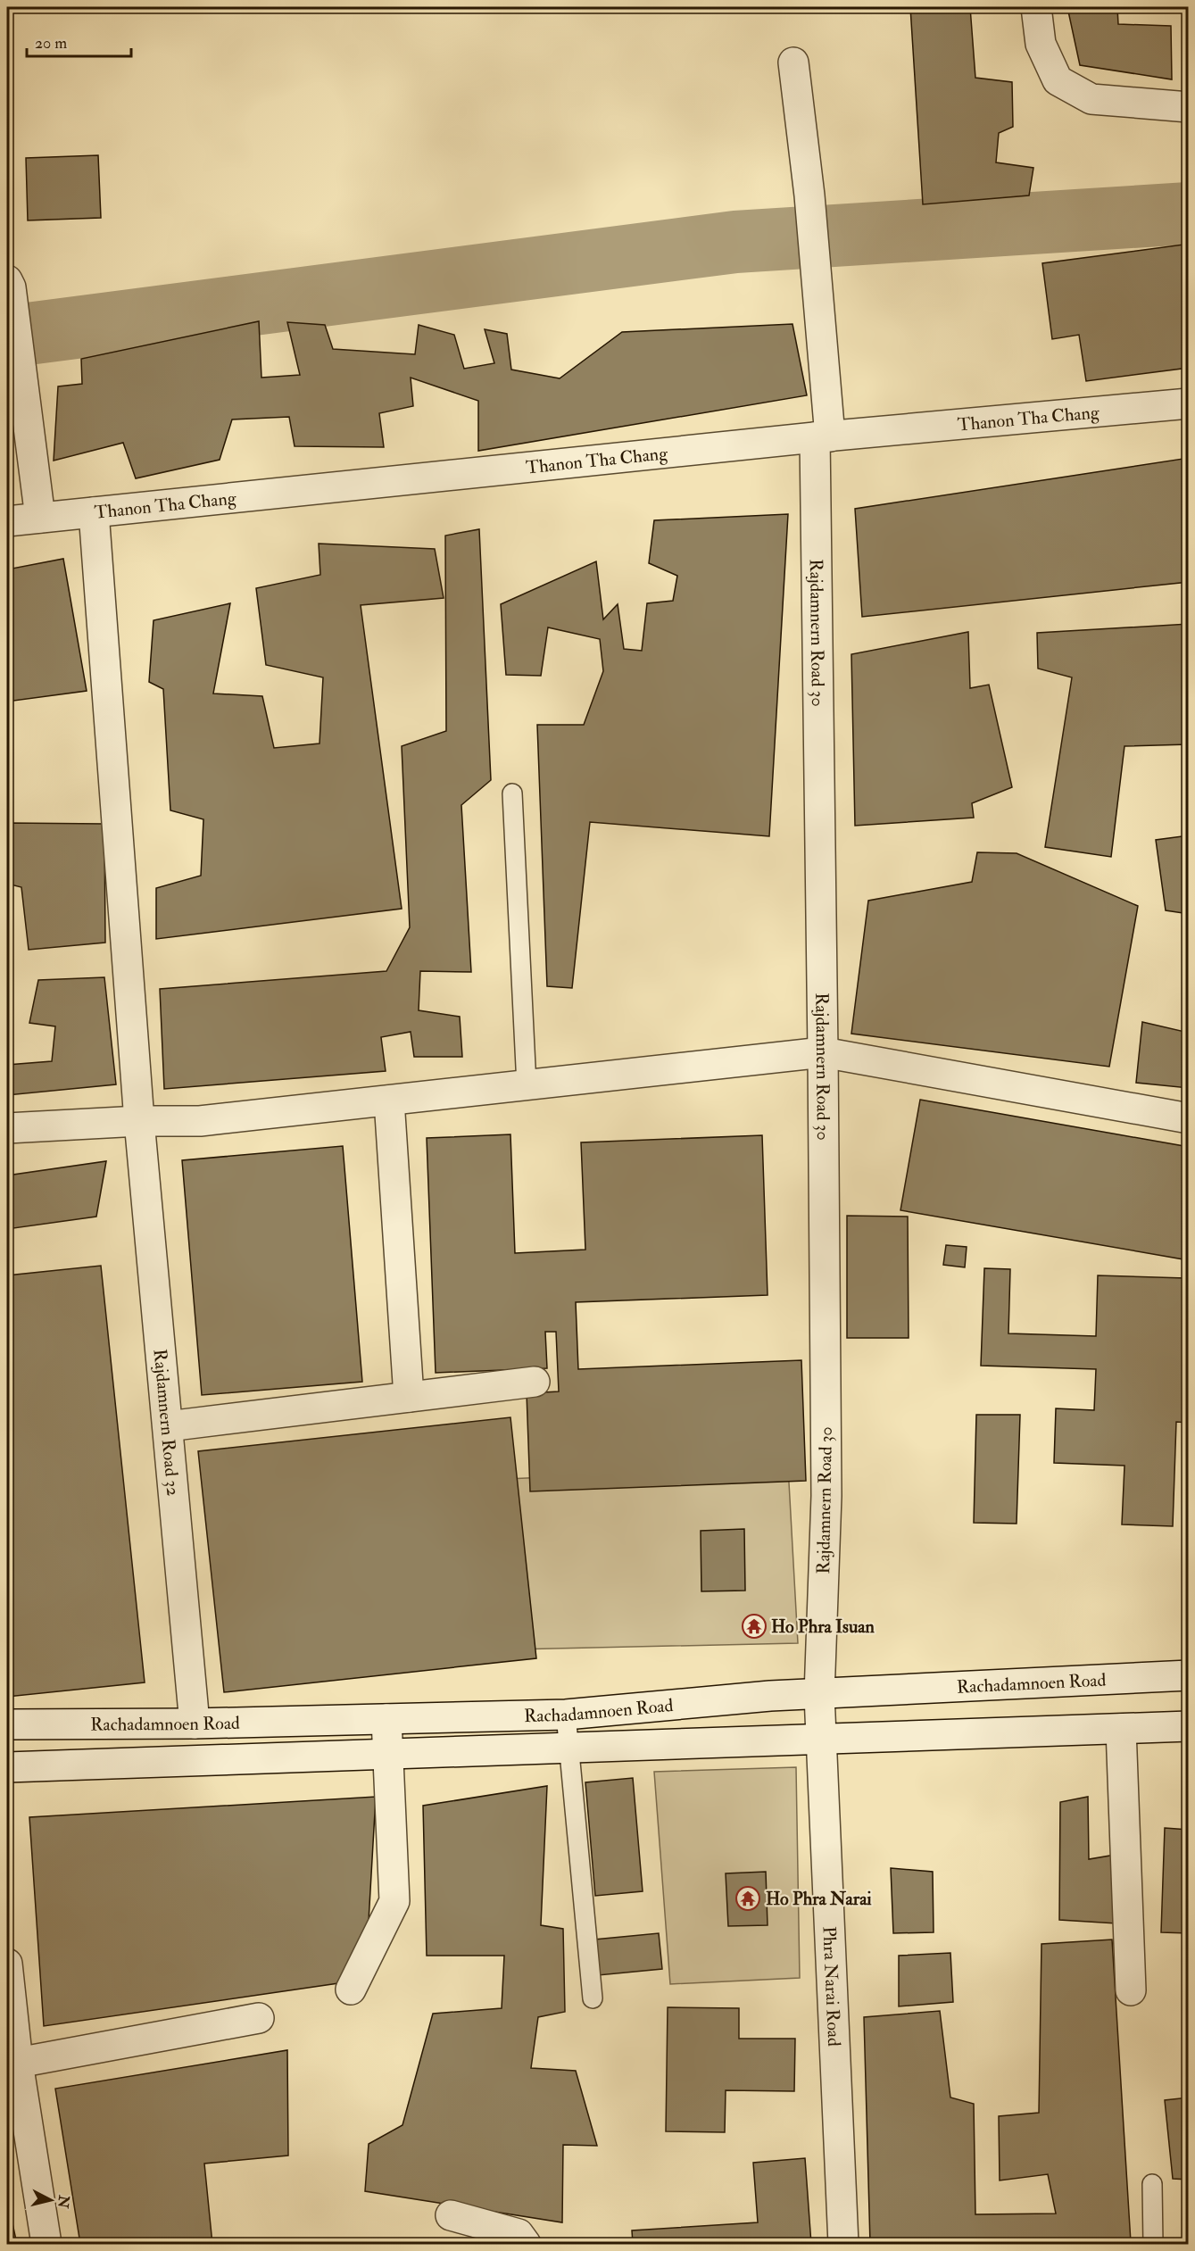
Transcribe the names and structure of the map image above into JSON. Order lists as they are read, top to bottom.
{
  "streets": {
    "street": [
      "Thanon Tha Chang",
      "Rajdamnern Road 30",
      "Rajdamnern Road 32",
      "Rachadamnoen Road",
      "Phra Narai Road"
    ]
  },
  "crossings": [
    ["Thanon Tha Chang", "Rajdamnern Road 30"],
    ["Thanon Tha Chang", "Rajdamnern Road 32"],
    ["Rajdamnern Road 30", "Rachadamnoen Road"],
    ["Rajdamnern Road 30", "Phra Narai Road"],
    ["Rajdamnern Road 32", "Rachadamnoen Road"],
    ["Rachadamnoen Road", "Phra Narai Road"]
  ],
  "places": {
    "temple": ["Ho Phra Isuan", "Ho Phra Narai"]
  },
  "scale_bar": "20 m",
  "north": "right"
}
